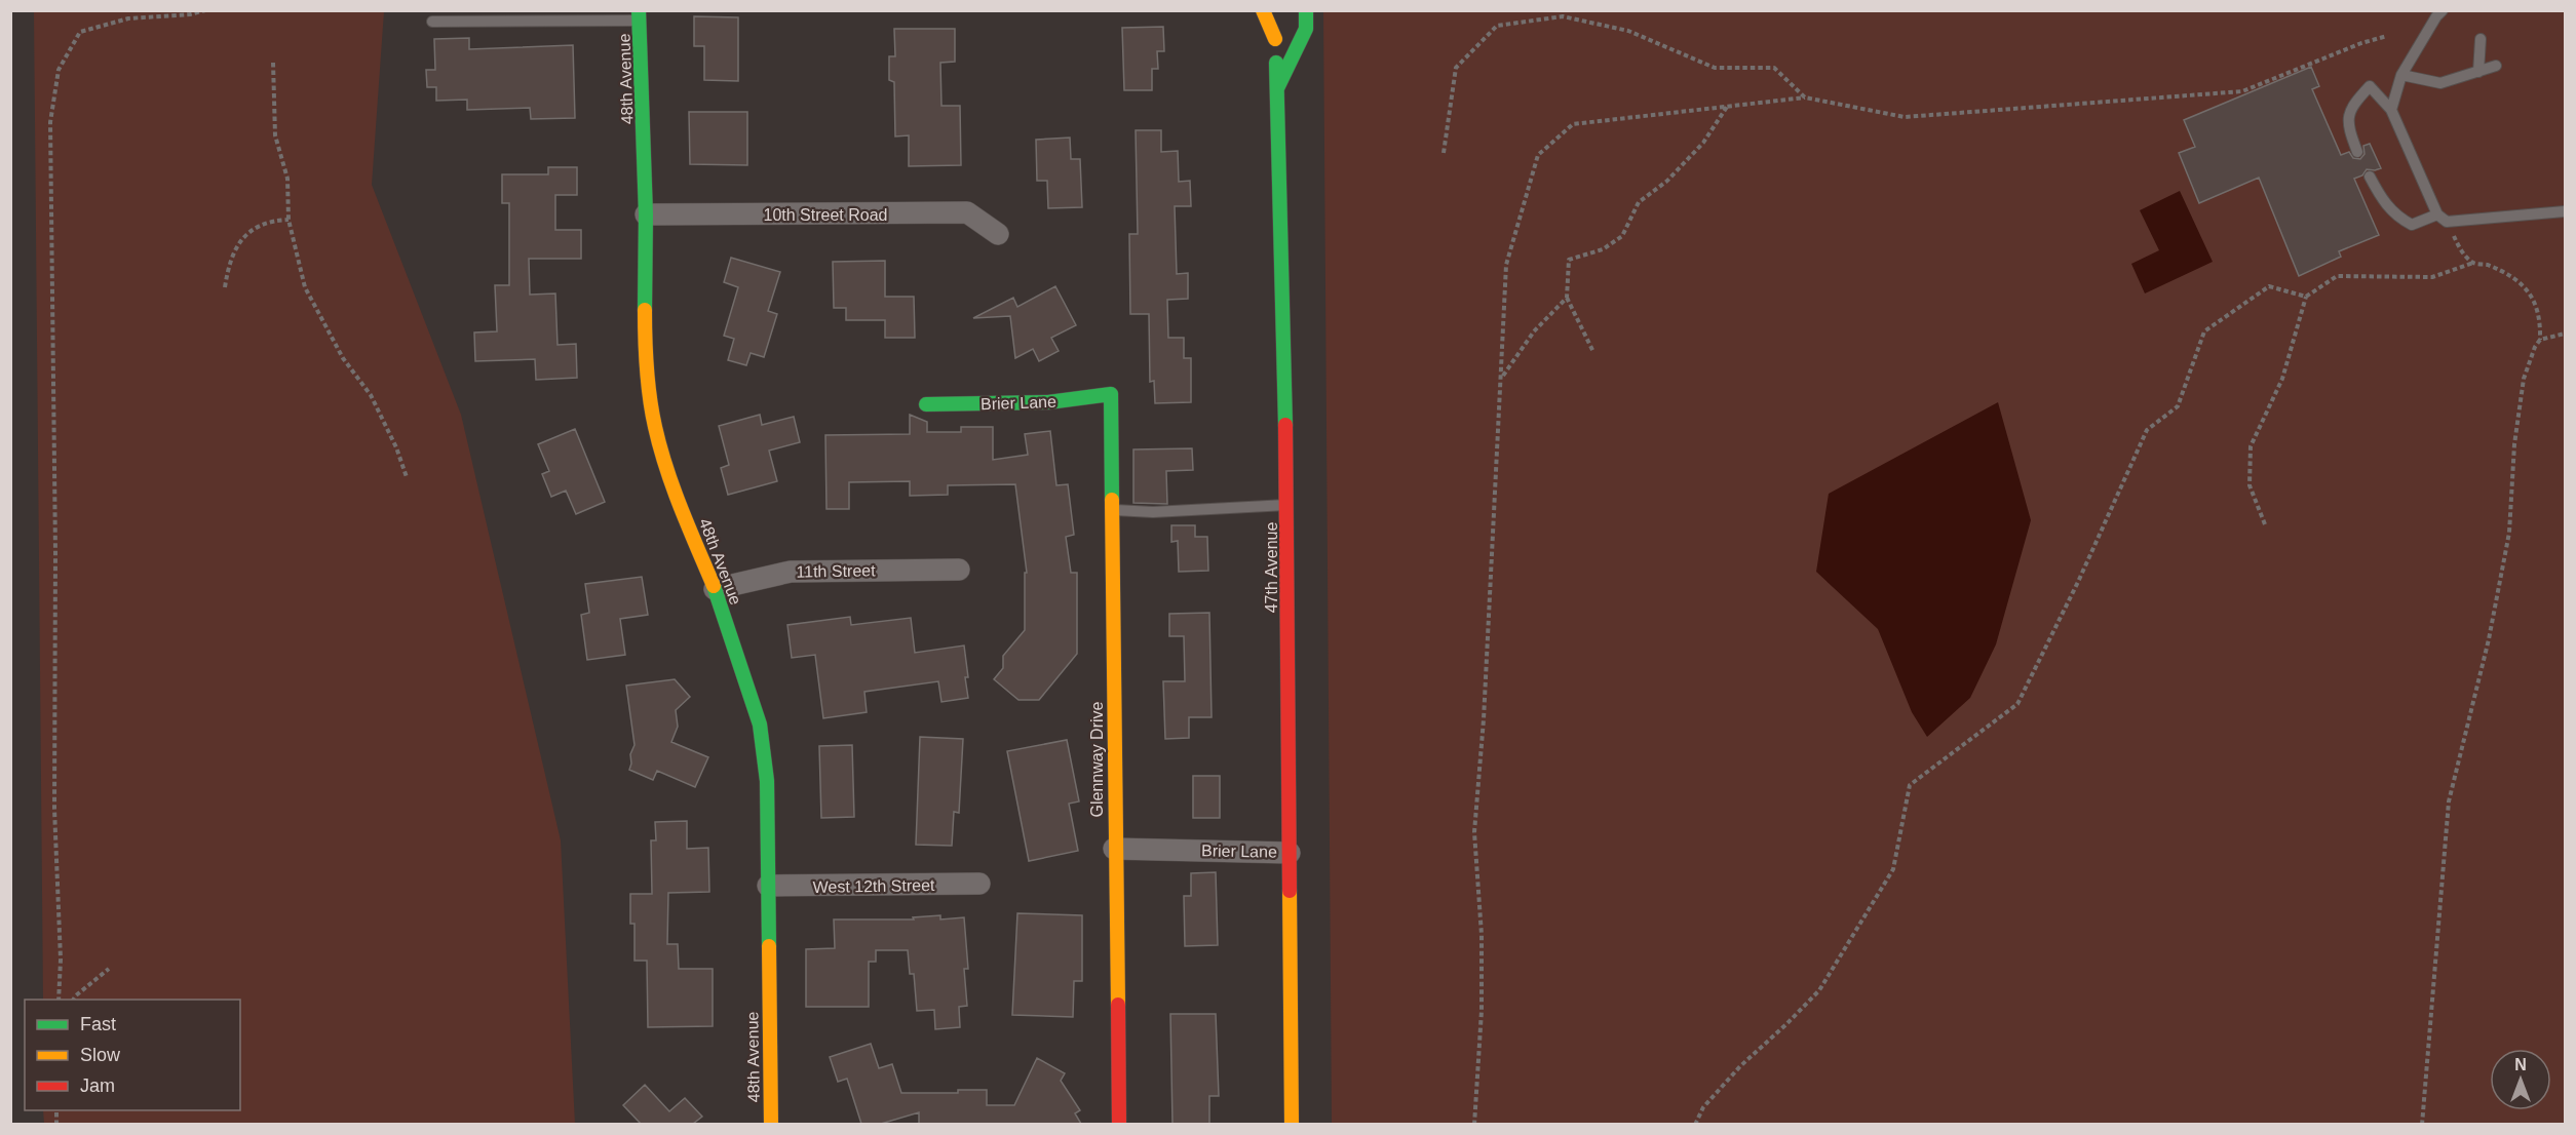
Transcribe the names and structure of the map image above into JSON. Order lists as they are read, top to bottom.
{
  "streets": {
    "street": [
      "48th Avenue",
      "10th Street Road",
      "Brier Lane",
      "47th Avenue",
      "11th Street",
      "Glennway Drive",
      "West 12th Street"
    ]
  },
  "crossings": [
    ["48th Avenue", "10th Street Road"],
    ["48th Avenue", "11th Street"],
    ["48th Avenue", "West 12th Street"],
    ["Brier Lane", "47th Avenue"],
    ["Brier Lane", "Glennway Drive"]
  ],
  "legend": ["Fast", "Slow", "Jam"],
  "north": "top"
}
